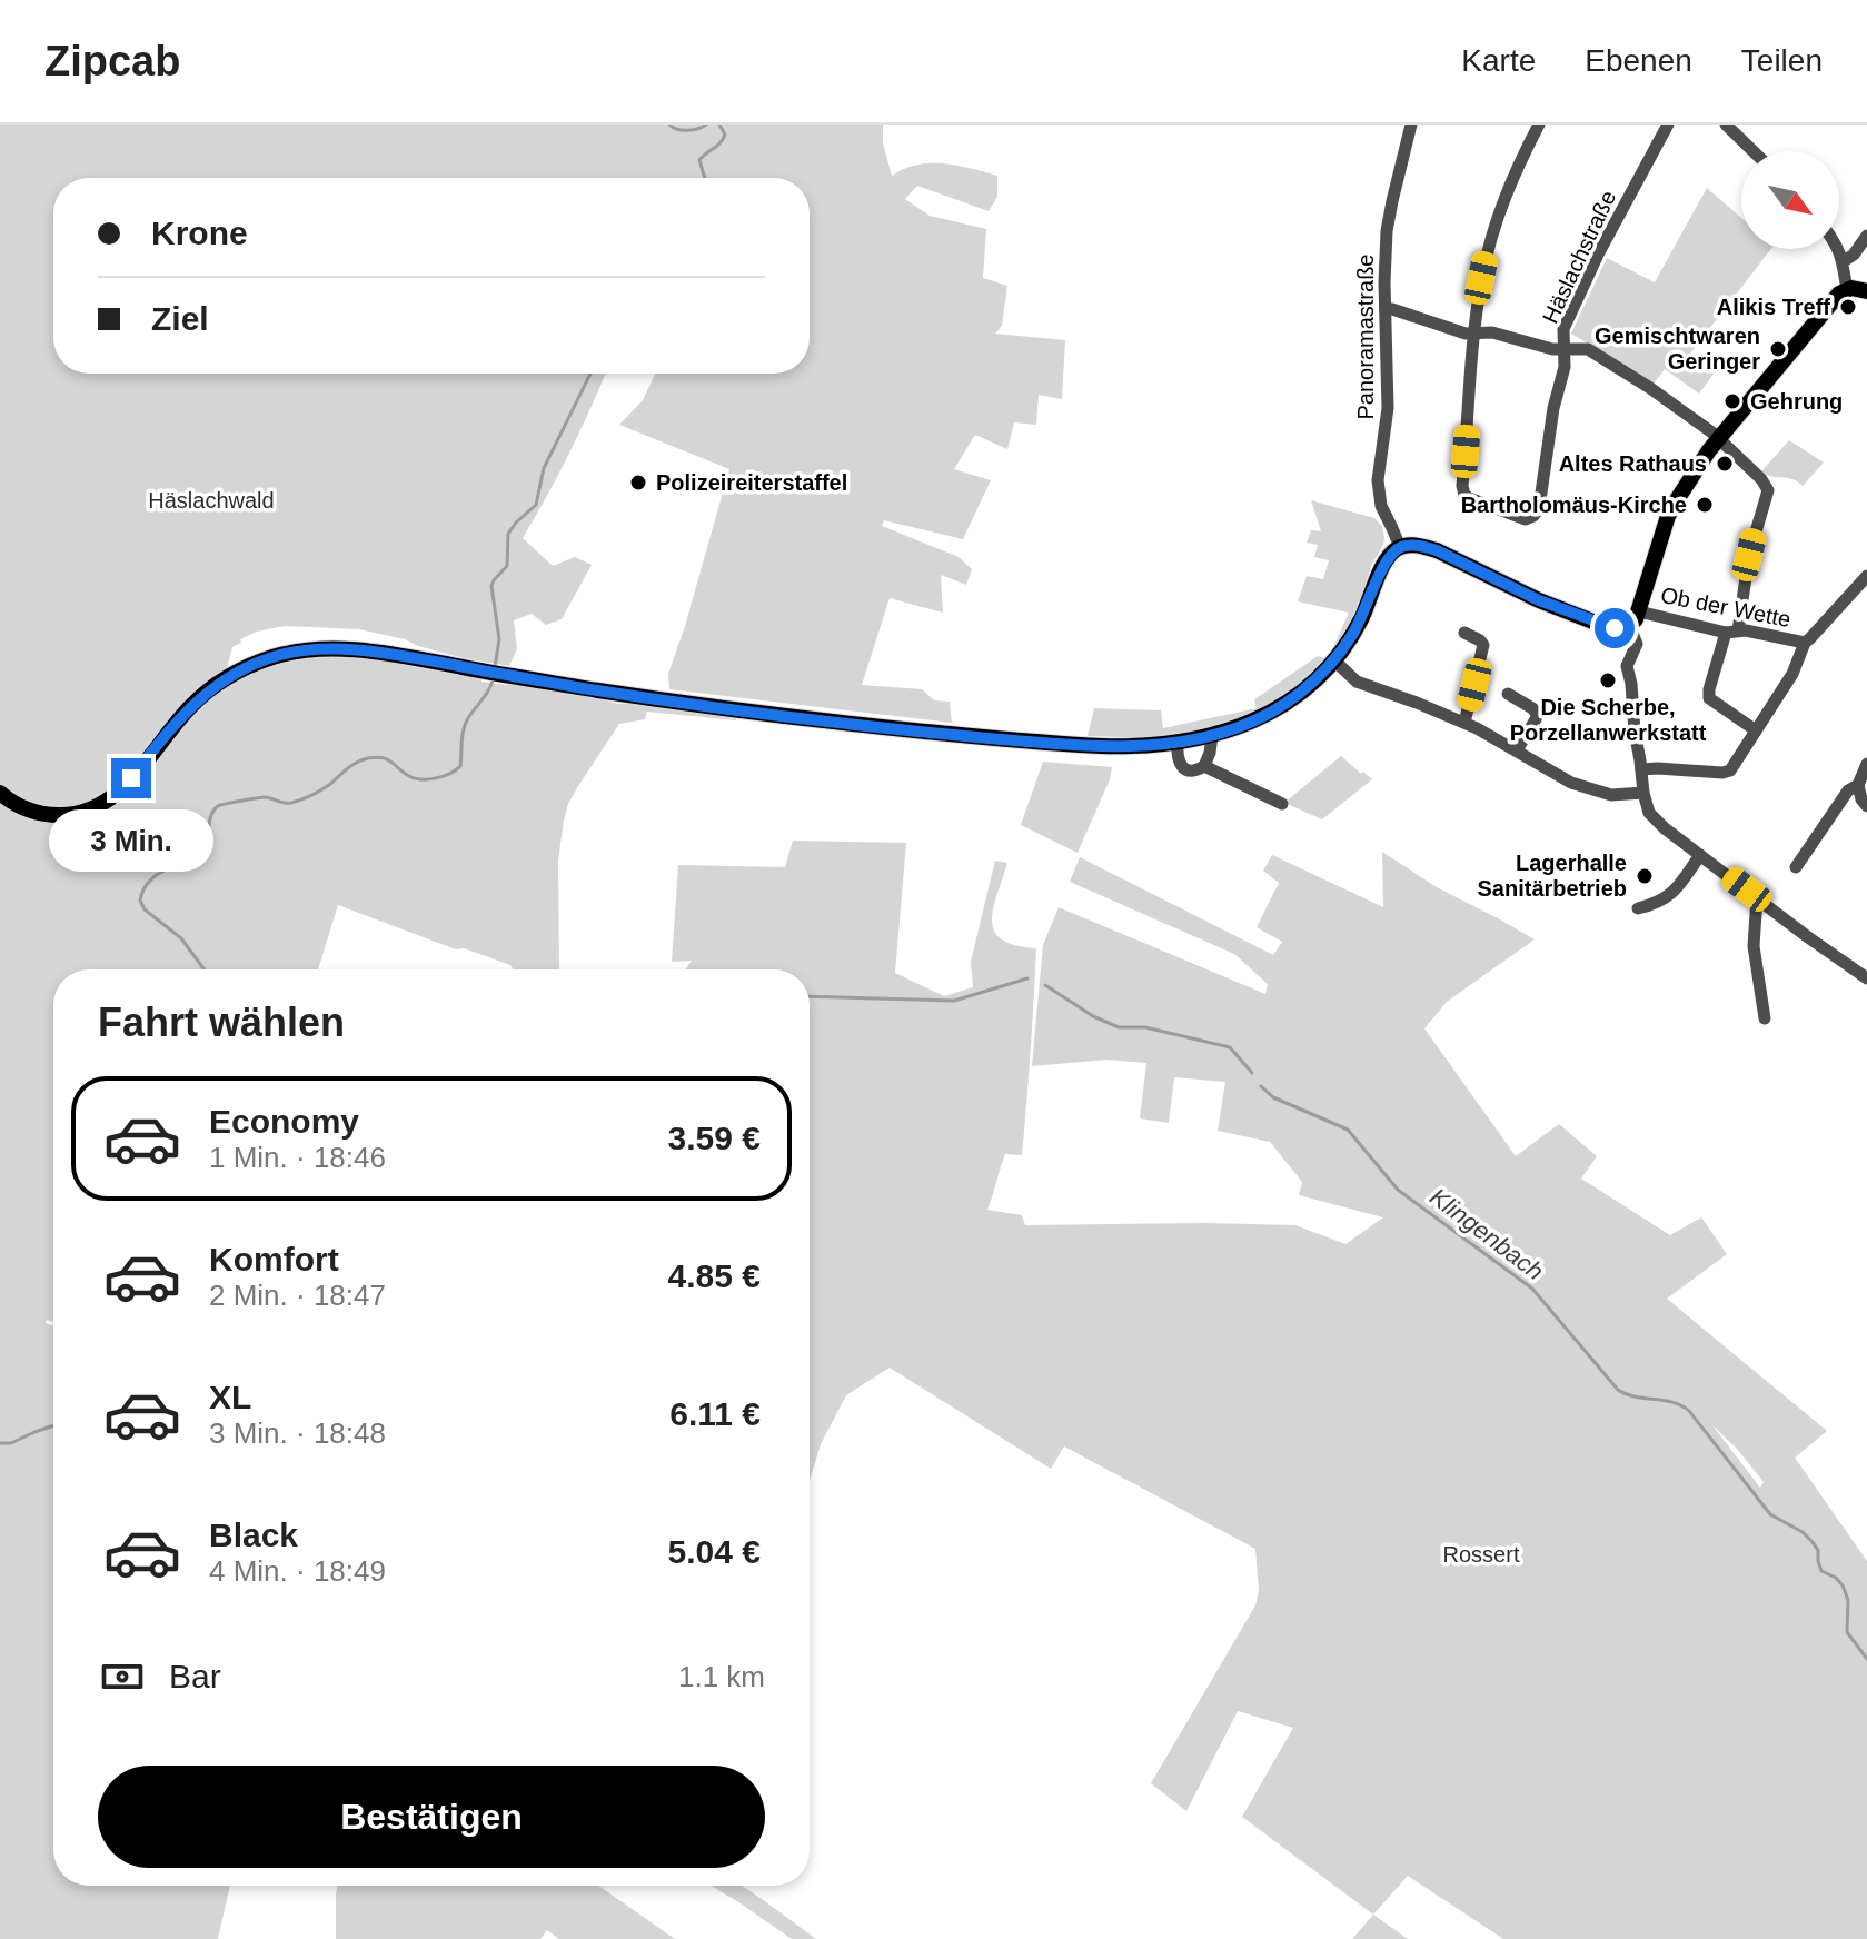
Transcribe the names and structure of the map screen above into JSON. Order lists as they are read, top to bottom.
{
  "streets": {
    "street": ["Häslachstraße", "Panoramastraße", "Ob der Wette"]
  },
  "water": ["Klingenbach"],
  "parks": ["Häslachwald", "Rossert"],
  "places": [
    "Alikis Treff",
    "Gemischtwaren Geringer",
    "Gehrung",
    "Altes Rathaus",
    "Polizeireiterstaffel",
    "Bartholomäus-Kirche",
    "Die Scherbe, Porzellanwerkstatt",
    "Lagerhalle Sanitärbetrieb"
  ],
  "north": "bottom right",
  "page": {
    "header": "Zipcab",
    "nav": ["Karte", "Ebenen", "Teilen"],
    "banner": ["Krone", "Ziel"],
    "bubble": "3 Min.",
    "heading": "Fahrt wählen",
    "list": [
      {
        "name": "Economy",
        "note": "1 Min. · 18:46",
        "value": "3.59 €"
      },
      {
        "name": "Komfort",
        "note": "2 Min. · 18:47",
        "value": "4.85 €"
      },
      {
        "name": "XL",
        "note": "3 Min. · 18:48",
        "value": "6.11 €"
      },
      {
        "name": "Black",
        "note": "4 Min. · 18:49",
        "value": "5.04 €"
      }
    ],
    "pay": ["Bar", "1.1 km"],
    "buttons": "Bestätigen"
  }
}
